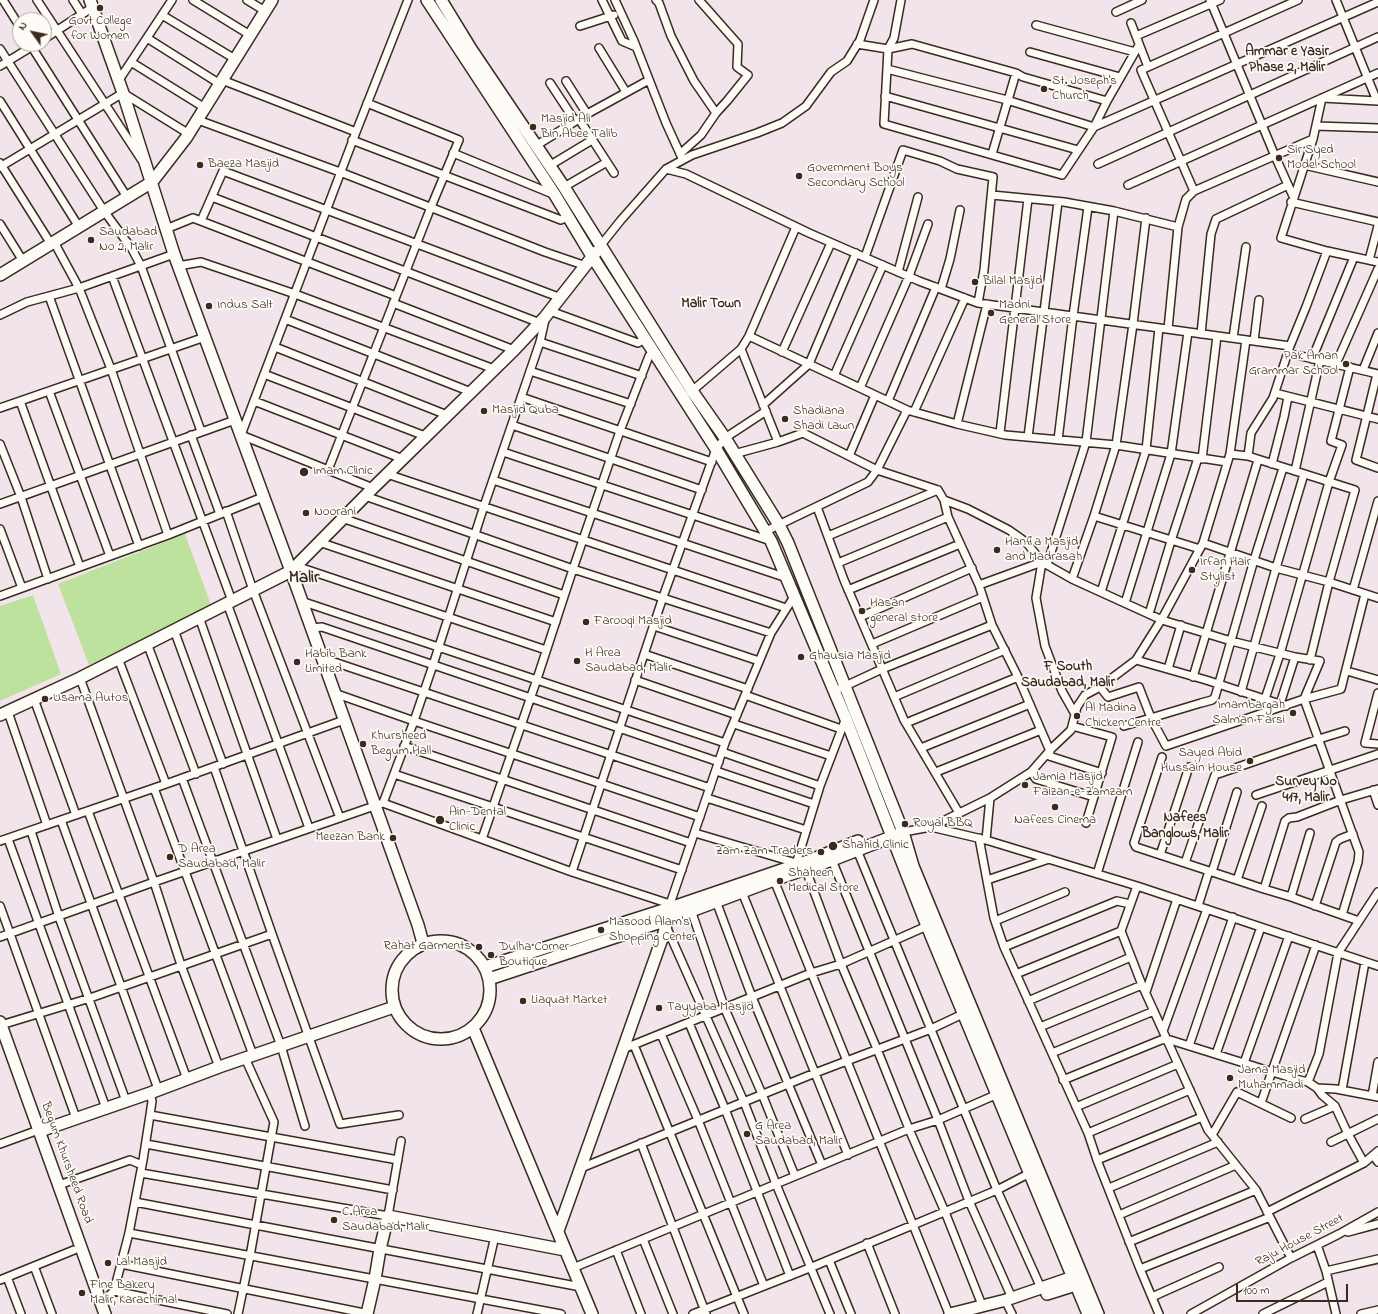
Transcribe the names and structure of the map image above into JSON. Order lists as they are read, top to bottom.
{
  "streets": {
    "street": ["Begum Khursheed Road", "Raju House Street"]
  },
  "districts": [
    "Ammar e Yasir Phase 2, Malir",
    "Malir Town",
    "Malir",
    "F South Saudabad, Malir",
    "Survey No 417, Malir",
    "Nafees Banglows, Malir"
  ],
  "places": [
    "Govt College for Women",
    "St. Joseph's Church",
    "Masjid Ali Bin Abee Talib",
    "Sir Syed Model School",
    "Baeza Masjid",
    "Government Boys Secondary School",
    "Saudabad No 2, Malir",
    "Bilal Masjid",
    "Indus Salt",
    "Madni General Store",
    "Pak Aman Grammar School",
    "Masjid Quba",
    "Shadiana Shadi Lawn",
    "Imam Clinic",
    "Noorani",
    "Hanfia Masjid and Madrasah",
    "Irfan Hair Stylist",
    "Hasan general store",
    "Farooqi Masjid",
    "Ghausia Masjid",
    "H Area Saudabad, Malir",
    "Habib Bank Limited",
    "Usama Autos",
    "Imambargah Salman Farsi",
    "Al Madina Chicken Centre",
    "Khursheed Begum Hall",
    "Sayed Abid Hussain House",
    "Jamia Masjid Faizan-e-Zamzam",
    "Nafees Cinema",
    "Ain-Dental Clinic",
    "Royal BBQ",
    "Meezan Bank",
    "Shahid Clinic",
    "Zam Zam Traders",
    "D Area Saudabad, Malir",
    "Shaheen Medical Store",
    "Masood Alam's Shopping Center",
    "Rahat Garments",
    "Dulha Corner Boutique",
    "Liaquat Market",
    "Tayyaba Masjid",
    "Jama Masjid Muhammadi",
    "G Area Saudabad, Malir",
    "C Area Saudabad, Malir",
    "Lal Masjid",
    "Fine Bakery Malir, Karachimal"
  ],
  "scale_bar": "100 m",
  "north": "top left"
}
